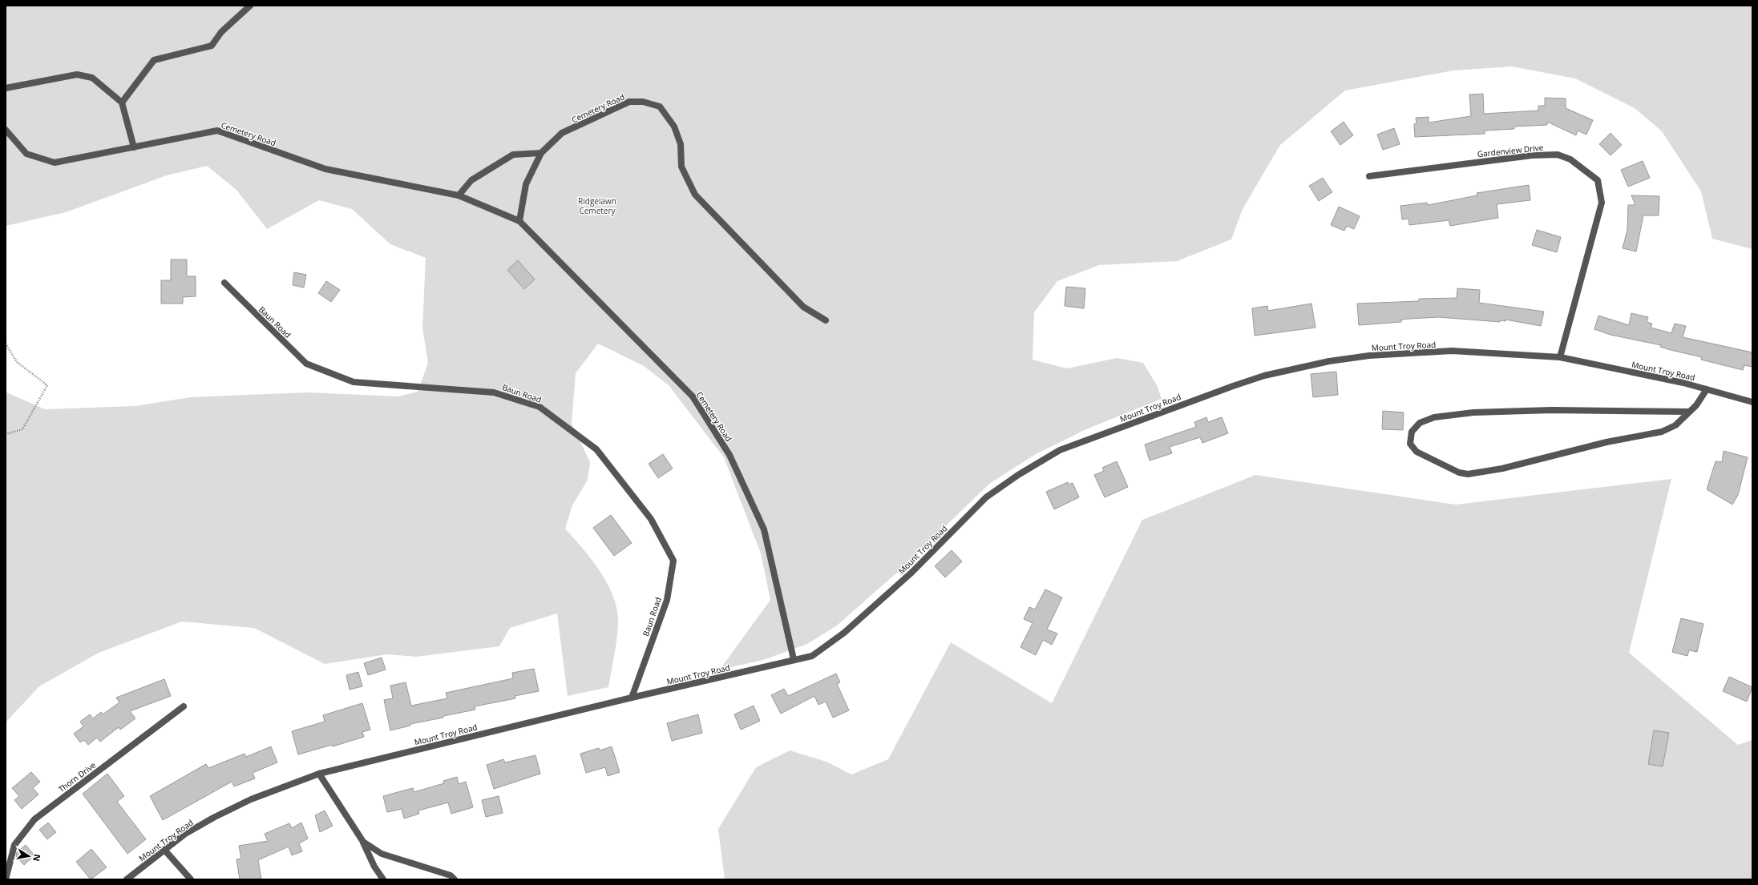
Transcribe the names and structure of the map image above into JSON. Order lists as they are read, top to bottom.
{
  "streets": {
    "street": [
      "Cemetery Road",
      "Gardenview Drive",
      "Baun Road",
      "Mount Troy Road",
      "Thorn Drive"
    ]
  },
  "crossings": [
    ["Cemetery Road", "Mount Troy Road"],
    ["Gardenview Drive", "Mount Troy Road"],
    ["Baun Road", "Mount Troy Road"]
  ],
  "parks": ["Ridgelawn Cemetery"],
  "north": "right"
}
